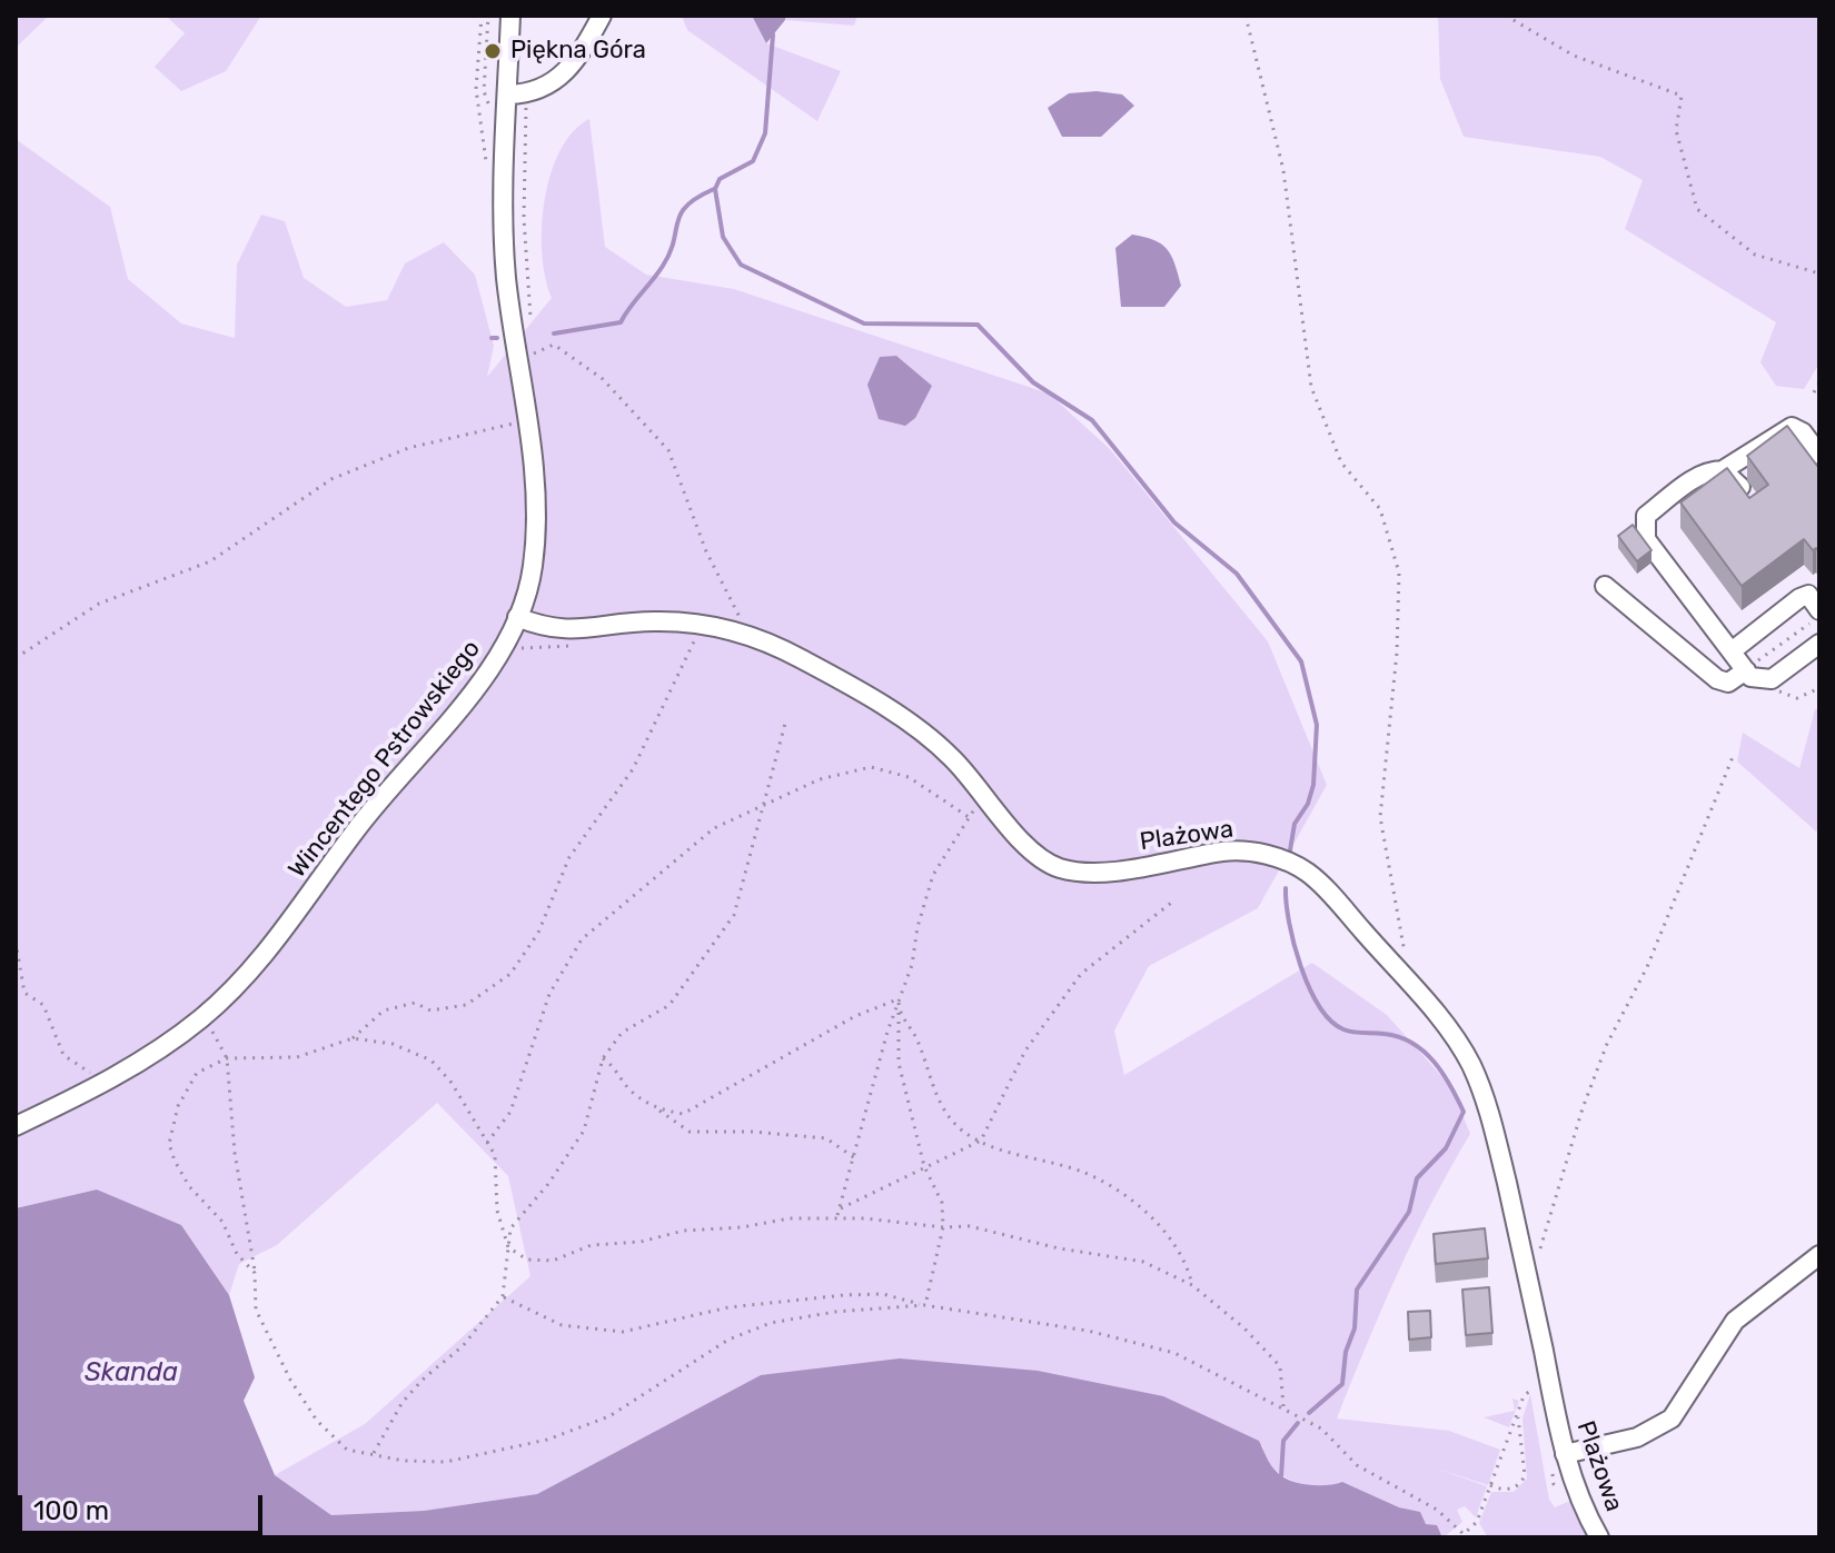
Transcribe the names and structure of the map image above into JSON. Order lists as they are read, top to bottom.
{
  "streets": {
    "street": ["Wincentego Pstrowskiego", "Plażowa"]
  },
  "crossings": [
    ["Wincentego Pstrowskiego", "Plażowa"]
  ],
  "water": ["Skanda"],
  "places": ["Piękna Góra"],
  "scale_bar": "100 m"
}
